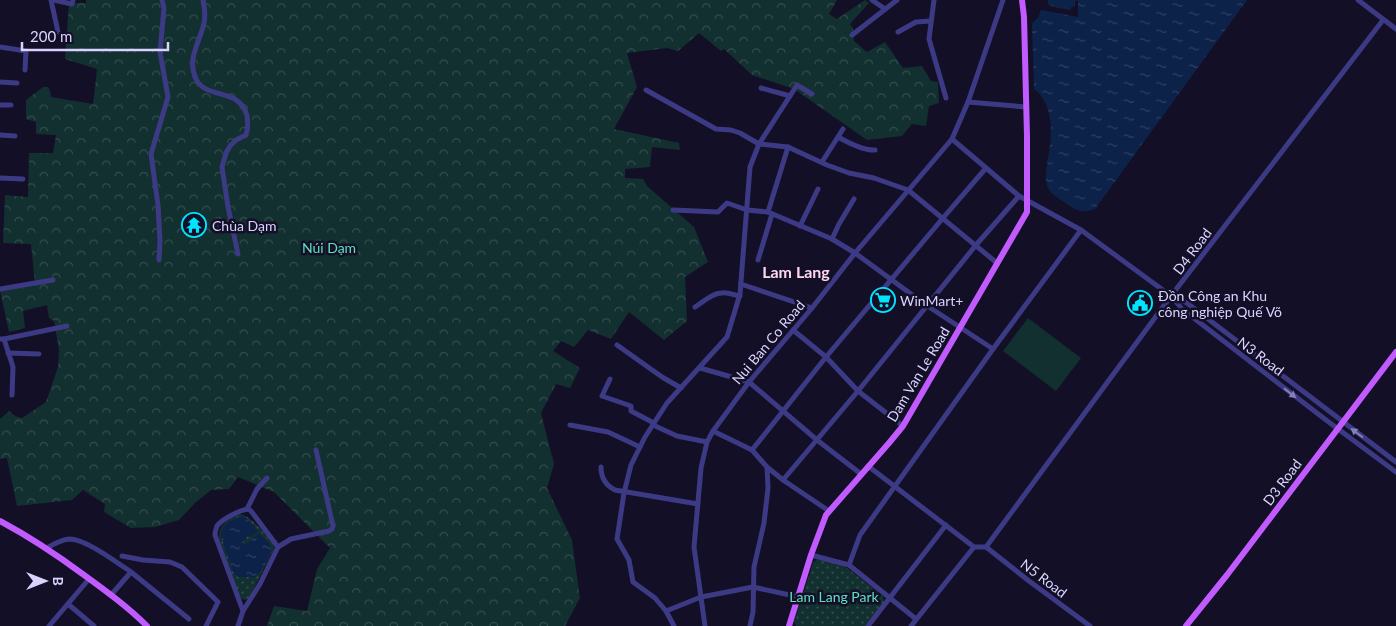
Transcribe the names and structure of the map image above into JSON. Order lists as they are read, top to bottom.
{
  "streets": {
    "main road": ["Dam Van Le Road", "D3 Road"],
    "street": [
      "D4 Road",
      "Nui Ban Co Road",
      "N3 Road",
      "N5 Road"
    ]
  },
  "crossings": [
    ["D4 Road", "N3 Road"],
    ["D4 Road", "N5 Road"],
    ["N3 Road", "D3 Road"]
  ],
  "districts": ["Lam Lang"],
  "parks": ["Núi Dạm", "Lam Lang Park"],
  "places": {
    "temple": ["Chùa Dạm"],
    "supermarket": ["WinMart+"],
    "public building": ["Đồn Công an Khu công nghiệp Quế Võ"]
  },
  "scale_bar": "200 m",
  "north": "right"
}
